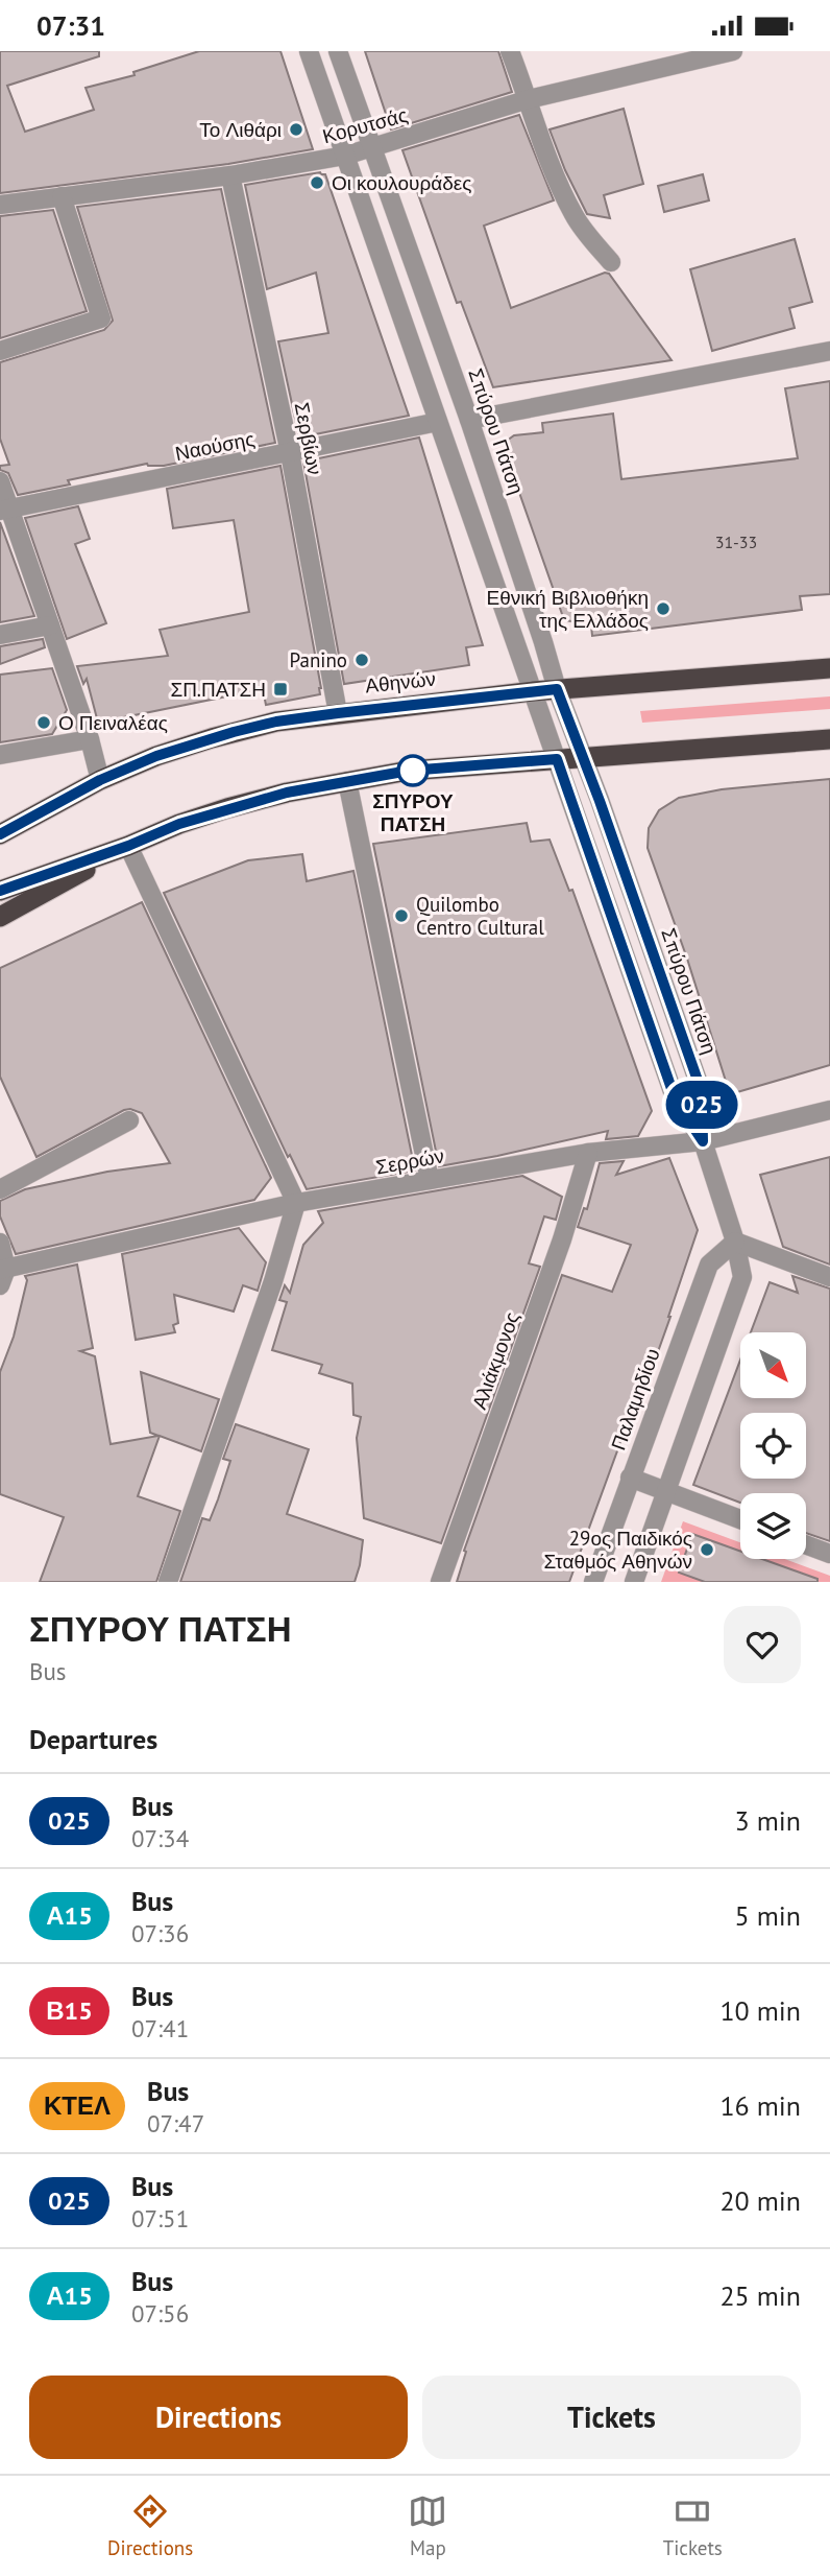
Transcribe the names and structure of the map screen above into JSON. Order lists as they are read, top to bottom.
{
  "streets": {
    "highway": ["Αθηνών"],
    "street": [
      "Κορυτσάς",
      "Σπύρου Πάτση",
      "Σερβίων",
      "Ναούσης",
      "Σερρών",
      "Αλιάκμονος",
      "Παλαμηδίου"
    ]
  },
  "crossings": [
    ["Κορυτσάς", "Σπύρου Πάτση"],
    ["Κορυτσάς", "Σερβίων"],
    ["Σπύρου Πάτση", "Αθηνών"],
    ["Σπύρου Πάτση", "Σερρών"],
    ["Σερβίων", "Ναούσης"],
    ["Σερβίων", "Αθηνών"],
    ["Σερρών", "Αλιάκμονος"]
  ],
  "places": {
    "other": [
      "Το Λιθάρι",
      "Οι κουλουράδες",
      "Εθνική Βιβλιοθήκη της Ελλάδος",
      "Panino",
      "Ο Πειναλέας",
      "ΣΠΥΡΟΥ ΠΑΤΣΗ",
      "Quilombo Centro Cultural",
      "29ος Παιδικός Σταθμός Αθηνών"
    ],
    "transit": ["ΣΠ.ΠΑΤΣΗ"]
  },
  "lines": ["bus line 025"],
  "house_numbers": ["31-33"],
  "north": "bottom right",
  "page": {
    "status": "07:31",
    "on_map": "025",
    "heading": [
      ["ΣΠΥΡΟΥ ΠΑΤΣΗ", "Bus"],
      "Departures"
    ],
    "list": [
      {
        "mark": "025",
        "name": "Bus",
        "note": "07:34",
        "value": "3 min"
      },
      {
        "mark": "Α15",
        "name": "Bus",
        "note": "07:36",
        "value": "5 min"
      },
      {
        "mark": "Β15",
        "name": "Bus",
        "note": "07:41",
        "value": "10 min"
      },
      {
        "mark": "ΚΤΕΛ",
        "name": "Bus",
        "note": "07:47",
        "value": "16 min"
      },
      {
        "mark": "025",
        "name": "Bus",
        "note": "07:51",
        "value": "20 min"
      },
      {
        "mark": "Α15",
        "name": "Bus",
        "note": "07:56",
        "value": "25 min"
      }
    ],
    "buttons": ["Directions", "Tickets"],
    "tabs": ["Directions", "Map", "Tickets"]
  }
}
